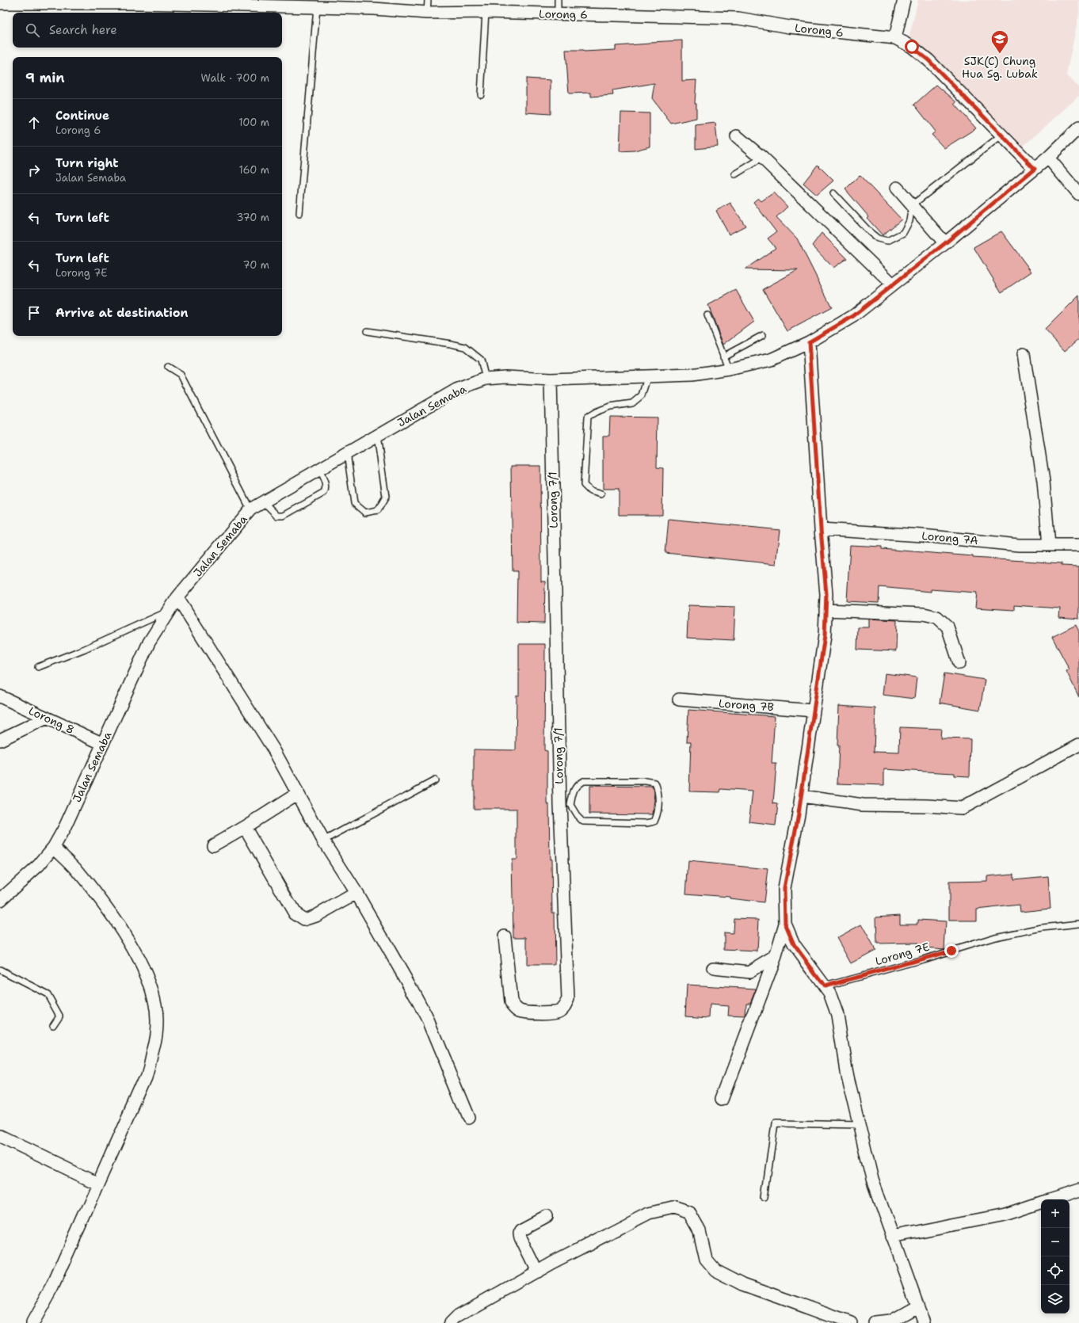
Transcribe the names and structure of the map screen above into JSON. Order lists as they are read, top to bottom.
{
  "streets": {
    "street": [
      "Lorong 6",
      "Jalan Semaba",
      "Lorong 7/1",
      "Lorong 7A",
      "Lorong 7B",
      "Lorong 8"
    ],
    "lane": ["Lorong 7E"]
  },
  "crossings": [
    ["Lorong 6", "Jalan Semaba"],
    ["Jalan Semaba", "Lorong 7/1"],
    ["Jalan Semaba", "Lorong 8"]
  ],
  "places": {
    "school or university": ["SJK(C) Chung Hua Sg. Lubak"]
  },
  "page": {
    "search": "Search here",
    "heading": ["9 min", "Walk · 700 m"],
    "list": [
      ["Continue", "Lorong 6", "100 m"],
      ["Turn right", "Jalan Semaba", "160 m"],
      ["Turn left", "370 m"],
      ["Turn left", "Lorong 7E", "70 m"],
      "Arrive at destination"
    ],
    "map_buttons": ["+", "−"]
  }
}
